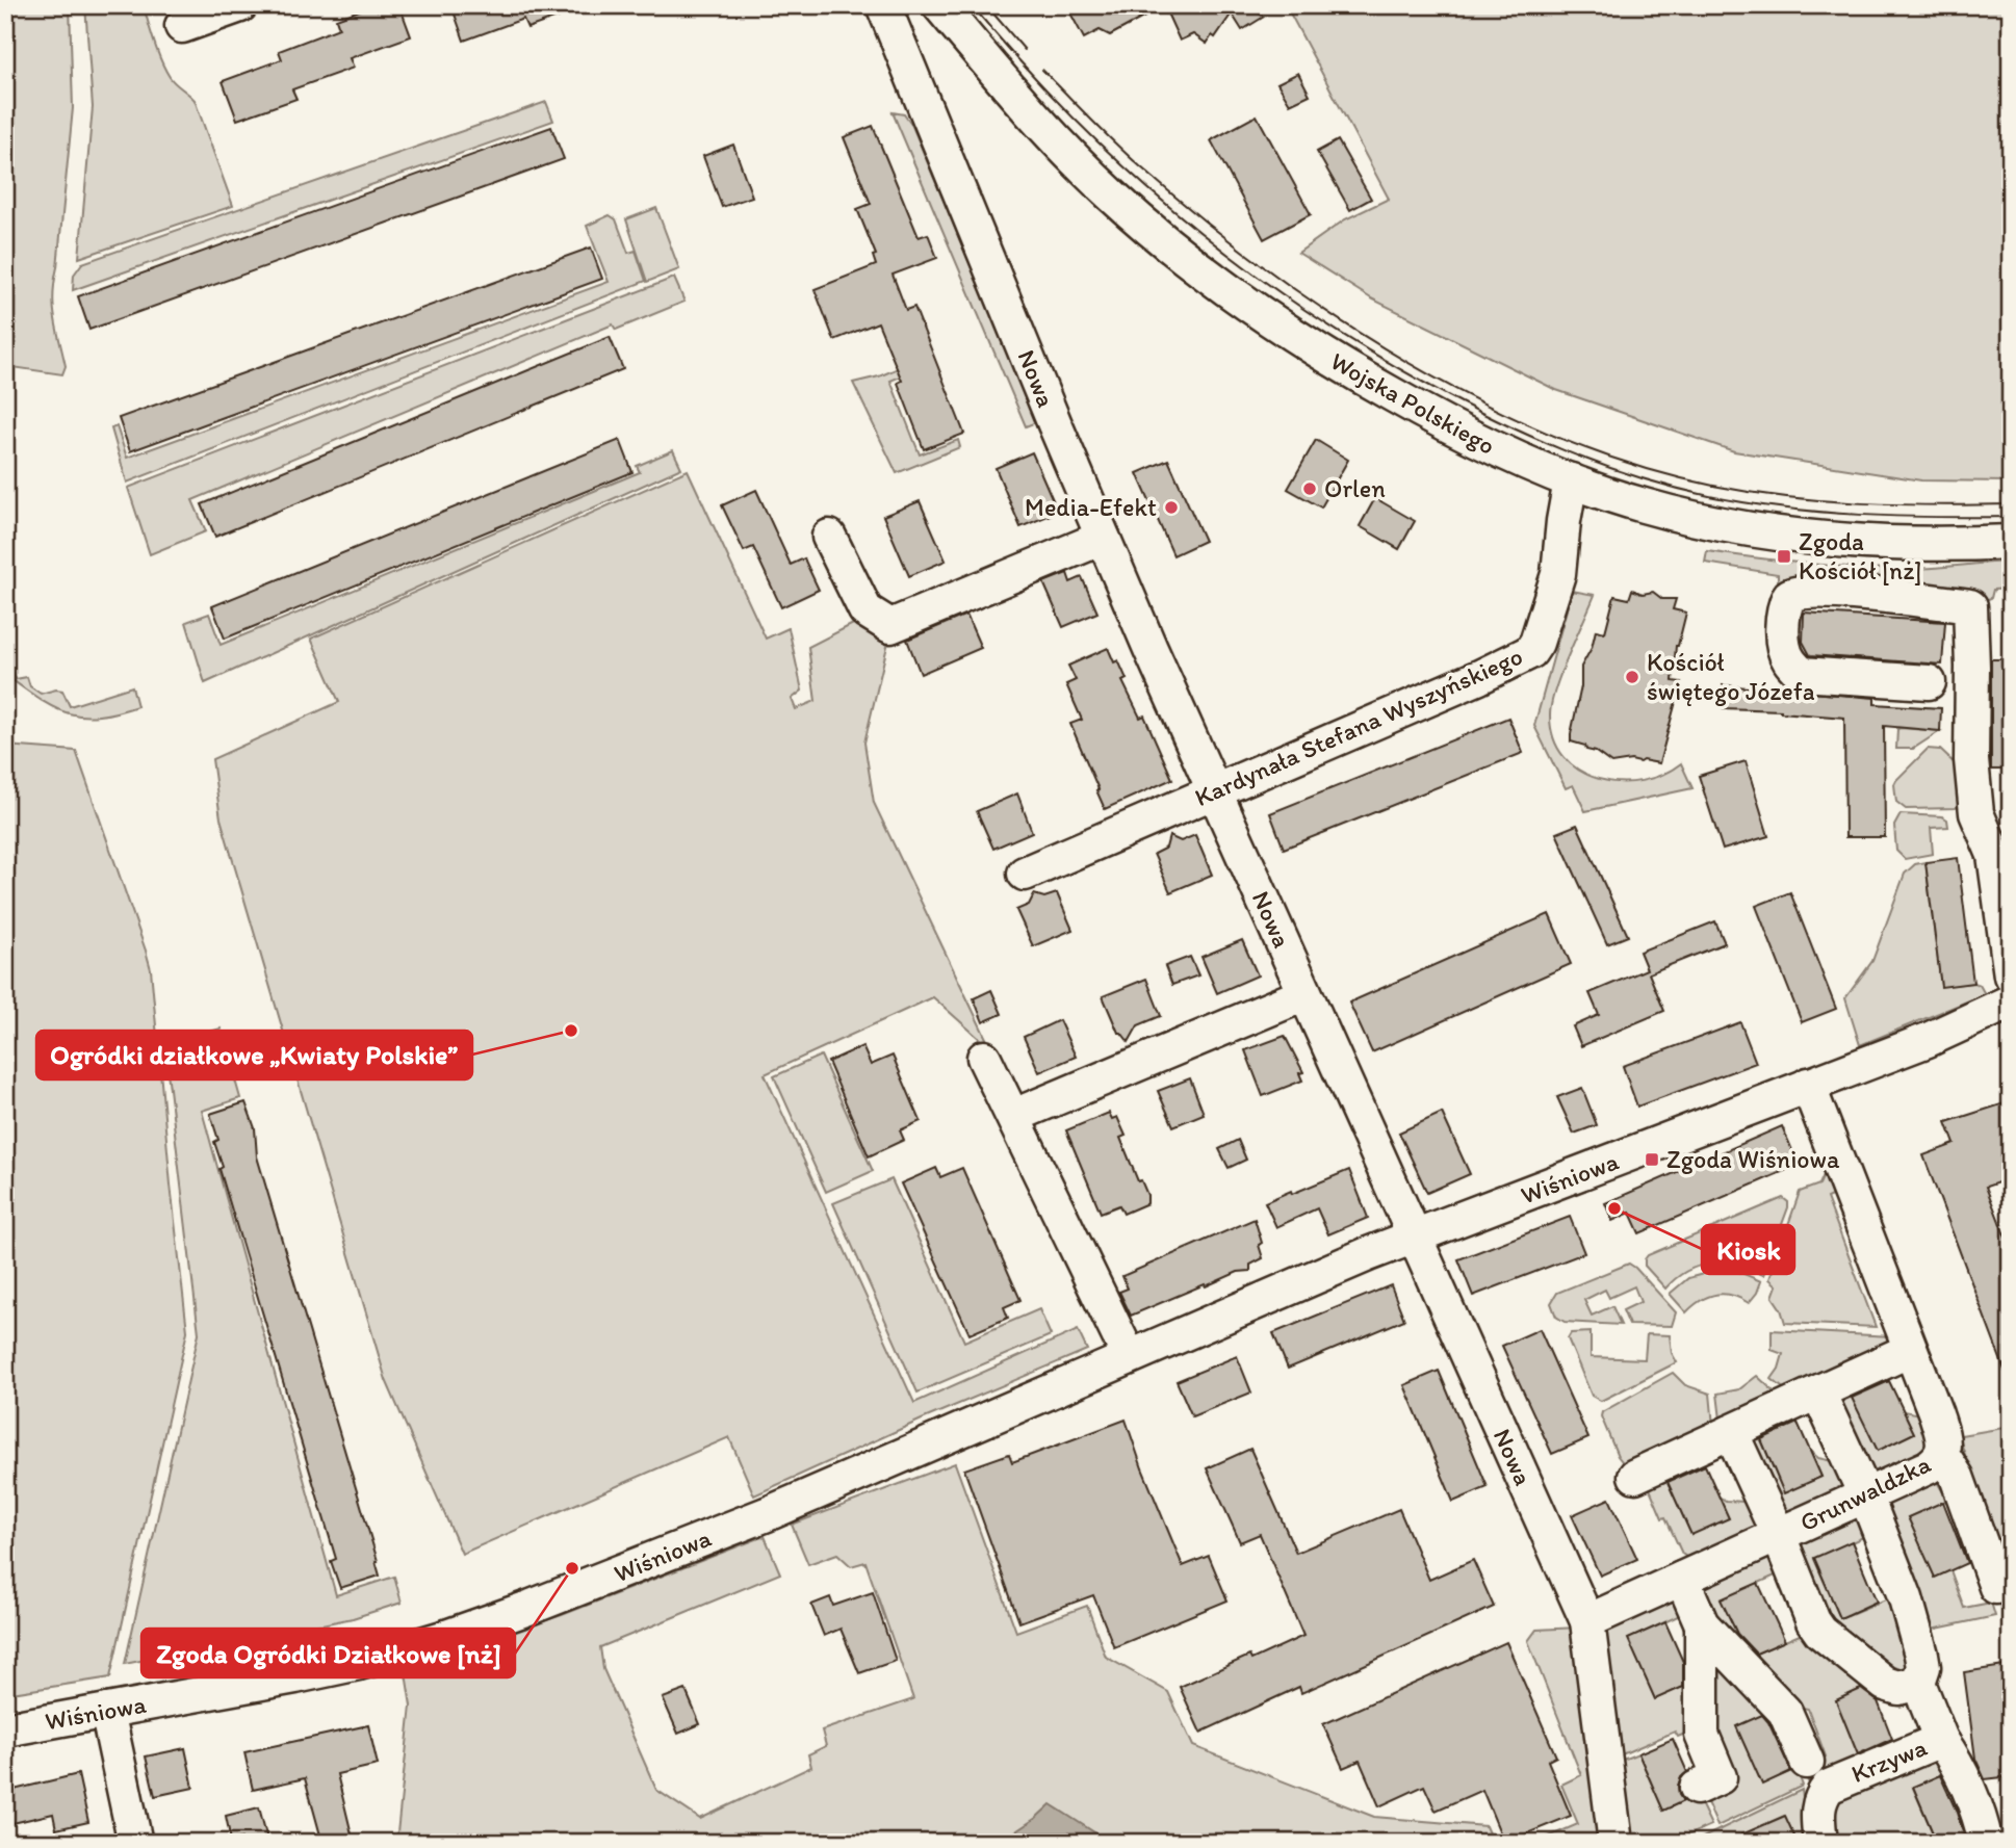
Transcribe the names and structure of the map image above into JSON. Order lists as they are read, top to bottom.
{
  "streets": {
    "street": [
      "Nowa",
      "Wojska Polskiego",
      "Kardynała Stefana Wyszyńskiego",
      "Wiśniowa",
      "Grunwaldzka",
      "Krzywa"
    ]
  },
  "crossings": [
    ["Nowa", "Kardynała Stefana Wyszyńskiego"],
    ["Nowa", "Wiśniowa"],
    ["Nowa", "Grunwaldzka"],
    ["Wojska Polskiego", "Kardynała Stefana Wyszyńskiego"],
    ["Wiśniowa", "Grunwaldzka"]
  ],
  "places": {
    "other": [
      "Orlen",
      "Media-Efekt",
      "Kościół świętego Józefa",
      "Ogródki działkowe „Kwiaty Polskie”",
      "Kiosk",
      "Zgoda Ogródki Działkowe [nż]"
    ],
    "transit": ["Zgoda Kościół [nż]", "Zgoda Wiśniowa"]
  }
}
